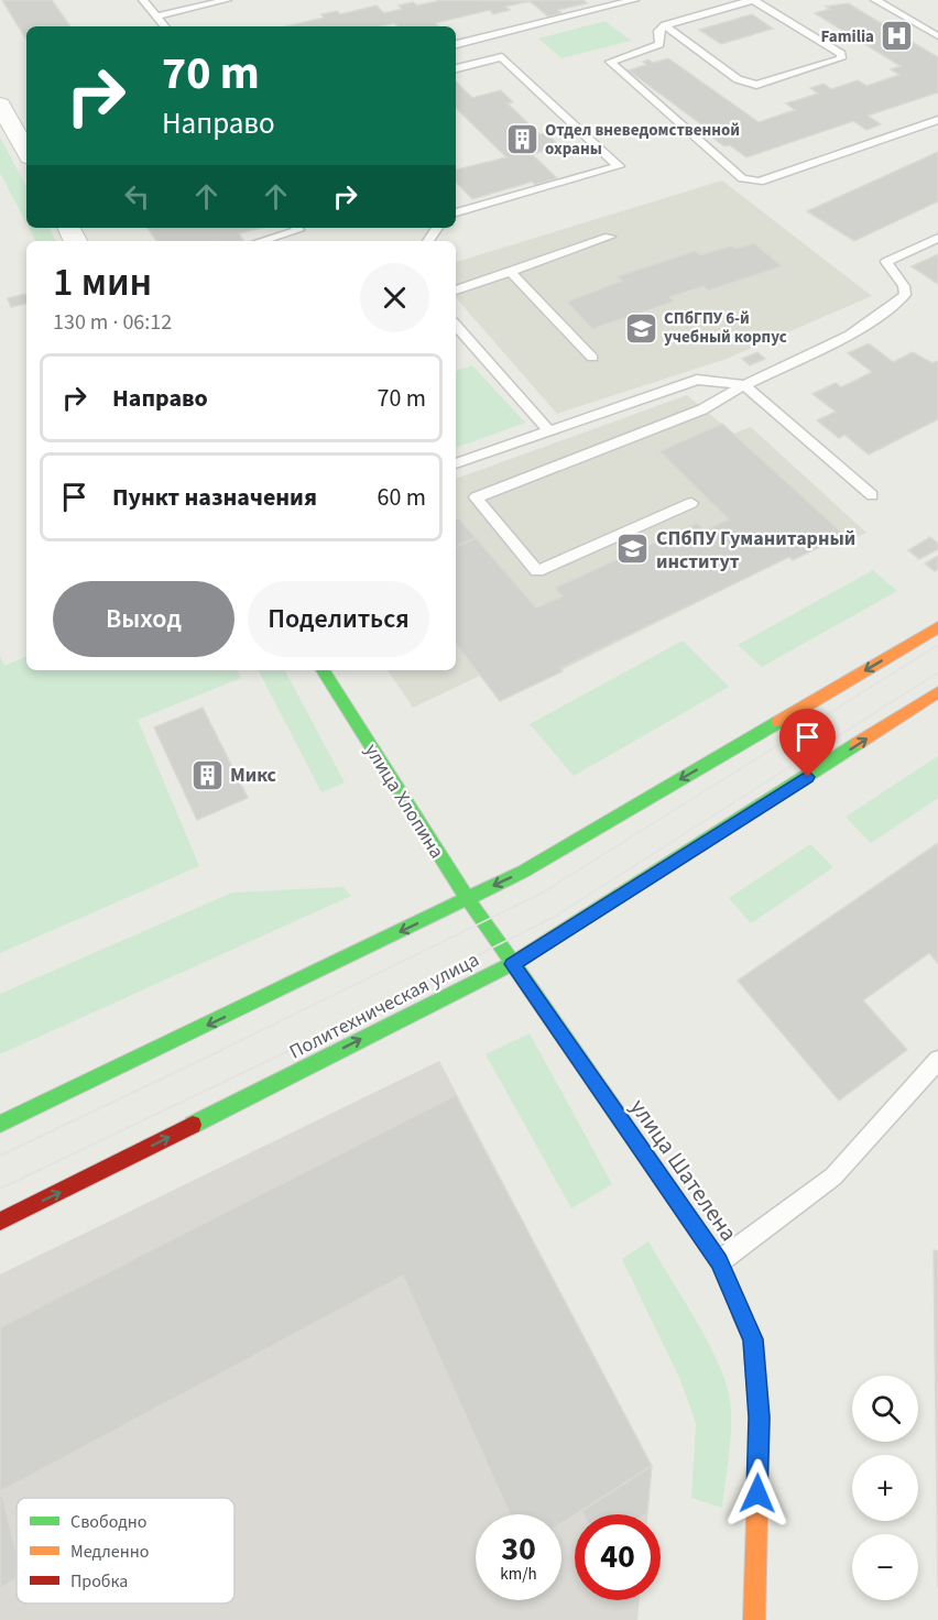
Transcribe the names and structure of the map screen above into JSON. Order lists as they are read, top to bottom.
{
  "streets": {
    "main road": ["улица Хлопина", "Политехническая улица", "улица Шателена"]
  },
  "crossings": [
    ["улица Хлопина", "улица Шателена"],
    ["Политехническая улица", "улица Шателена"]
  ],
  "places": {
    "hospital": ["Familia"],
    "building": ["Отдел вневедомственной охраны", "Микс"],
    "school or university": ["СПбГПУ 6-й учебный корпус", "СПбПУ Гуманитарный институт"]
  },
  "legend": ["Свободно", "Медленно", "Пробка"],
  "page": {
    "turn": ["70 m", "Направо"],
    "heading": ["1 мин", "130 m · 06:12"],
    "list": [
      {
        "name": "Направо",
        "value": "70 m"
      },
      {
        "name": "Пункт назначения",
        "value": "60 m"
      }
    ],
    "buttons": ["Выход", "Поделиться"],
    "map_buttons": ["+", "−"],
    "speed": "30 km/h",
    "limit": "40"
  }
}
